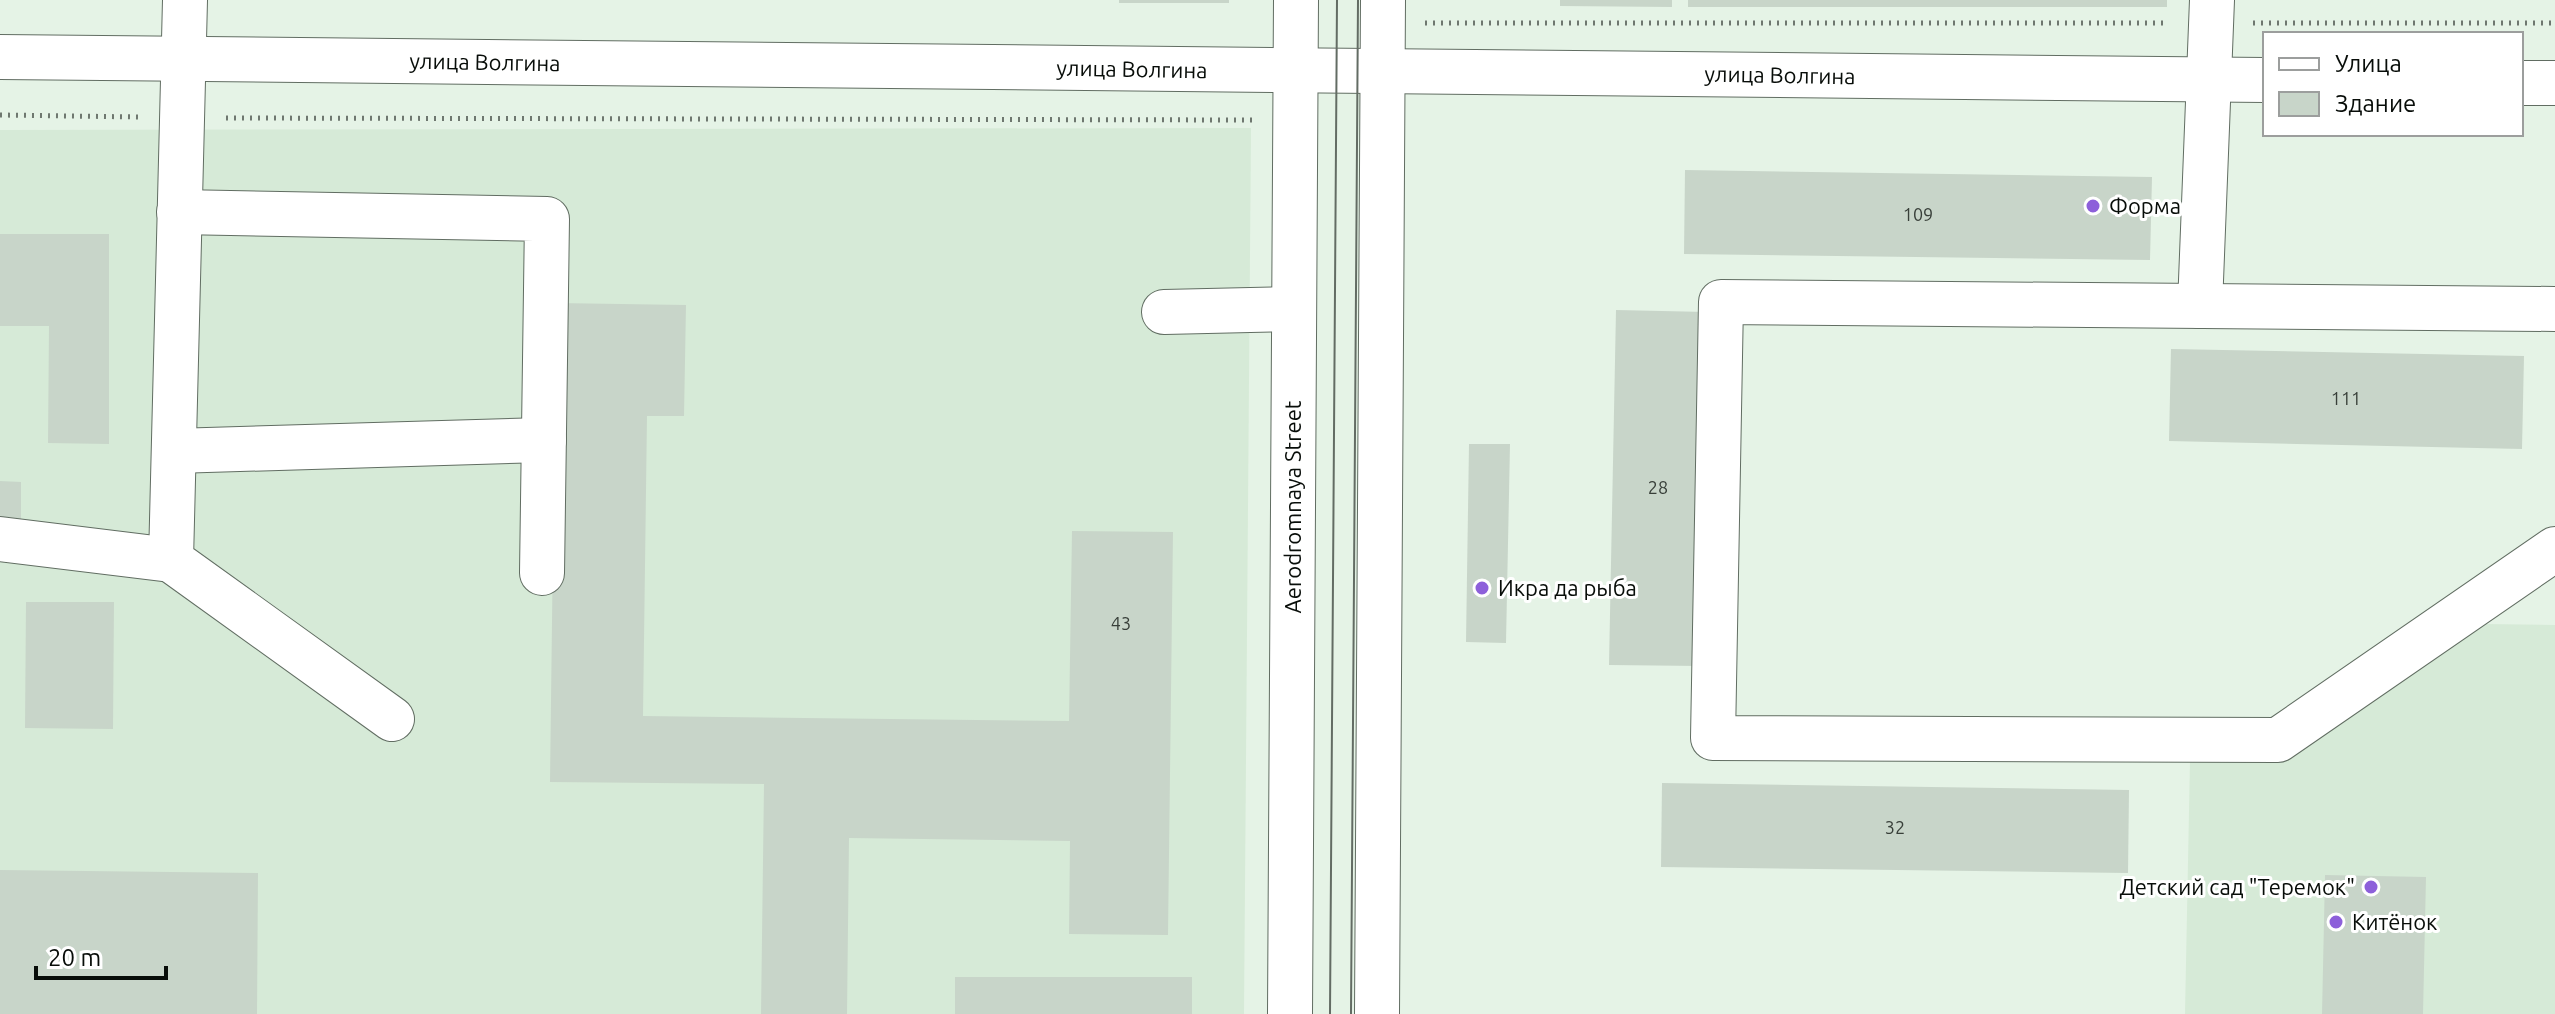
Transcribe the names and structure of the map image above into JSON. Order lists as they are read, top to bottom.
{
  "streets": {
    "street": ["улица Волгина", "Aerodromnaya Street"]
  },
  "crossings": [
    ["улица Волгина", "Aerodromnaya Street"]
  ],
  "places": [
    "Форма",
    "Икра да рыба",
    "Детский сад \"Теремок\"",
    "Китёнок"
  ],
  "house_numbers": [
    "109",
    "111",
    "28",
    "43",
    "32"
  ],
  "legend": ["Улица", "Здание"],
  "scale_bar": "20 m"
}
